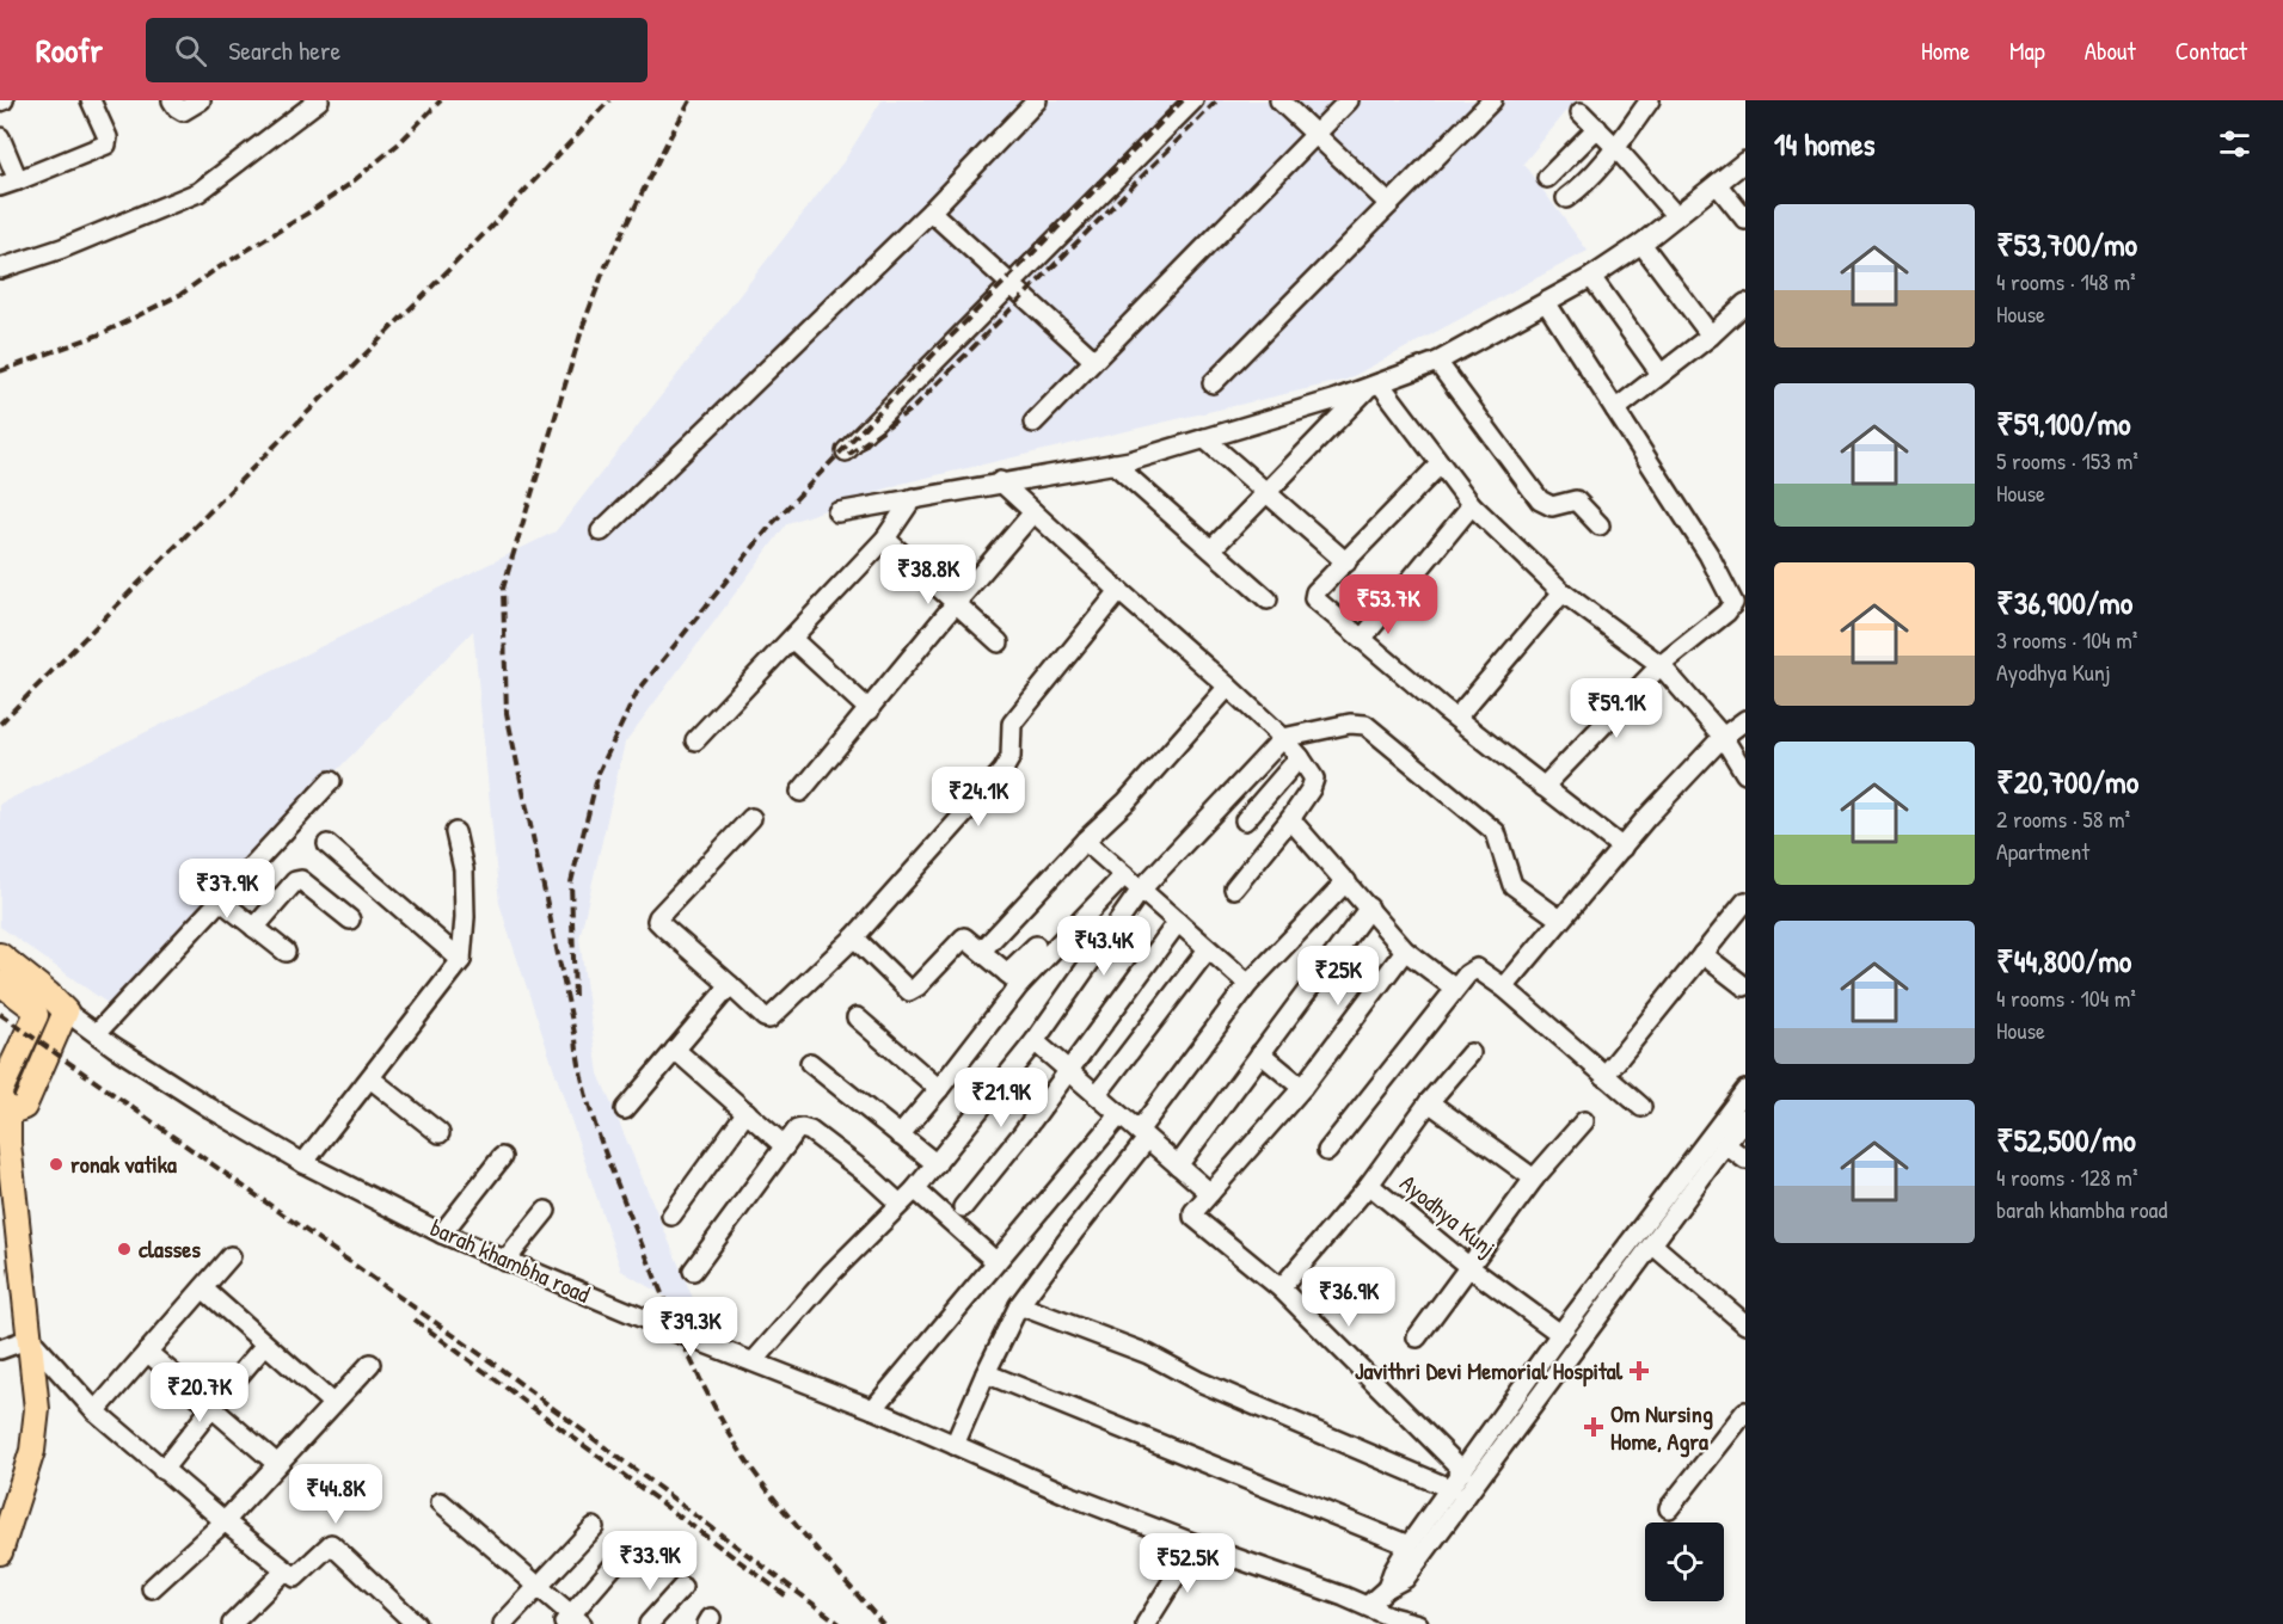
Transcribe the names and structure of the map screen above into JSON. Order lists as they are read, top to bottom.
{
  "streets": {
    "street": ["Ayodhya Kunj", "barah khambha road"]
  },
  "places": {
    "other": ["ronak vatika", "classes"],
    "health": ["Javithri Devi Memorial Hospital", "Om Nursing Home, Agra"]
  },
  "page": {
    "header": "Roofr",
    "search": "Search here",
    "nav": [
      "Home",
      "Map",
      "About",
      "Contact"
    ],
    "heading": "14 homes",
    "list": [
      {
        "name": "₹53,700/mo",
        "note": "4 rooms · 148 m² · House"
      },
      {
        "name": "₹59,100/mo",
        "note": "5 rooms · 153 m² · House"
      },
      {
        "name": "₹36,900/mo",
        "note": "3 rooms · 104 m² · Ayodhya Kunj"
      },
      {
        "name": "₹20,700/mo",
        "note": "2 rooms · 58 m² · Apartment"
      },
      {
        "name": "₹44,800/mo",
        "note": "4 rooms · 104 m² · House"
      },
      {
        "name": "₹52,500/mo",
        "note": "4 rooms · 128 m² · barah khambha road"
      }
    ],
    "price": [
      "₹38.8K",
      "₹53.7K",
      "₹59.1K",
      "₹24.1K",
      "₹37.9K",
      "₹43.4K",
      "₹25K",
      "₹21.9K",
      "₹36.9K",
      "₹39.3K",
      "₹20.7K",
      "₹44.8K",
      "₹33.9K",
      "₹52.5K"
    ]
  }
}
